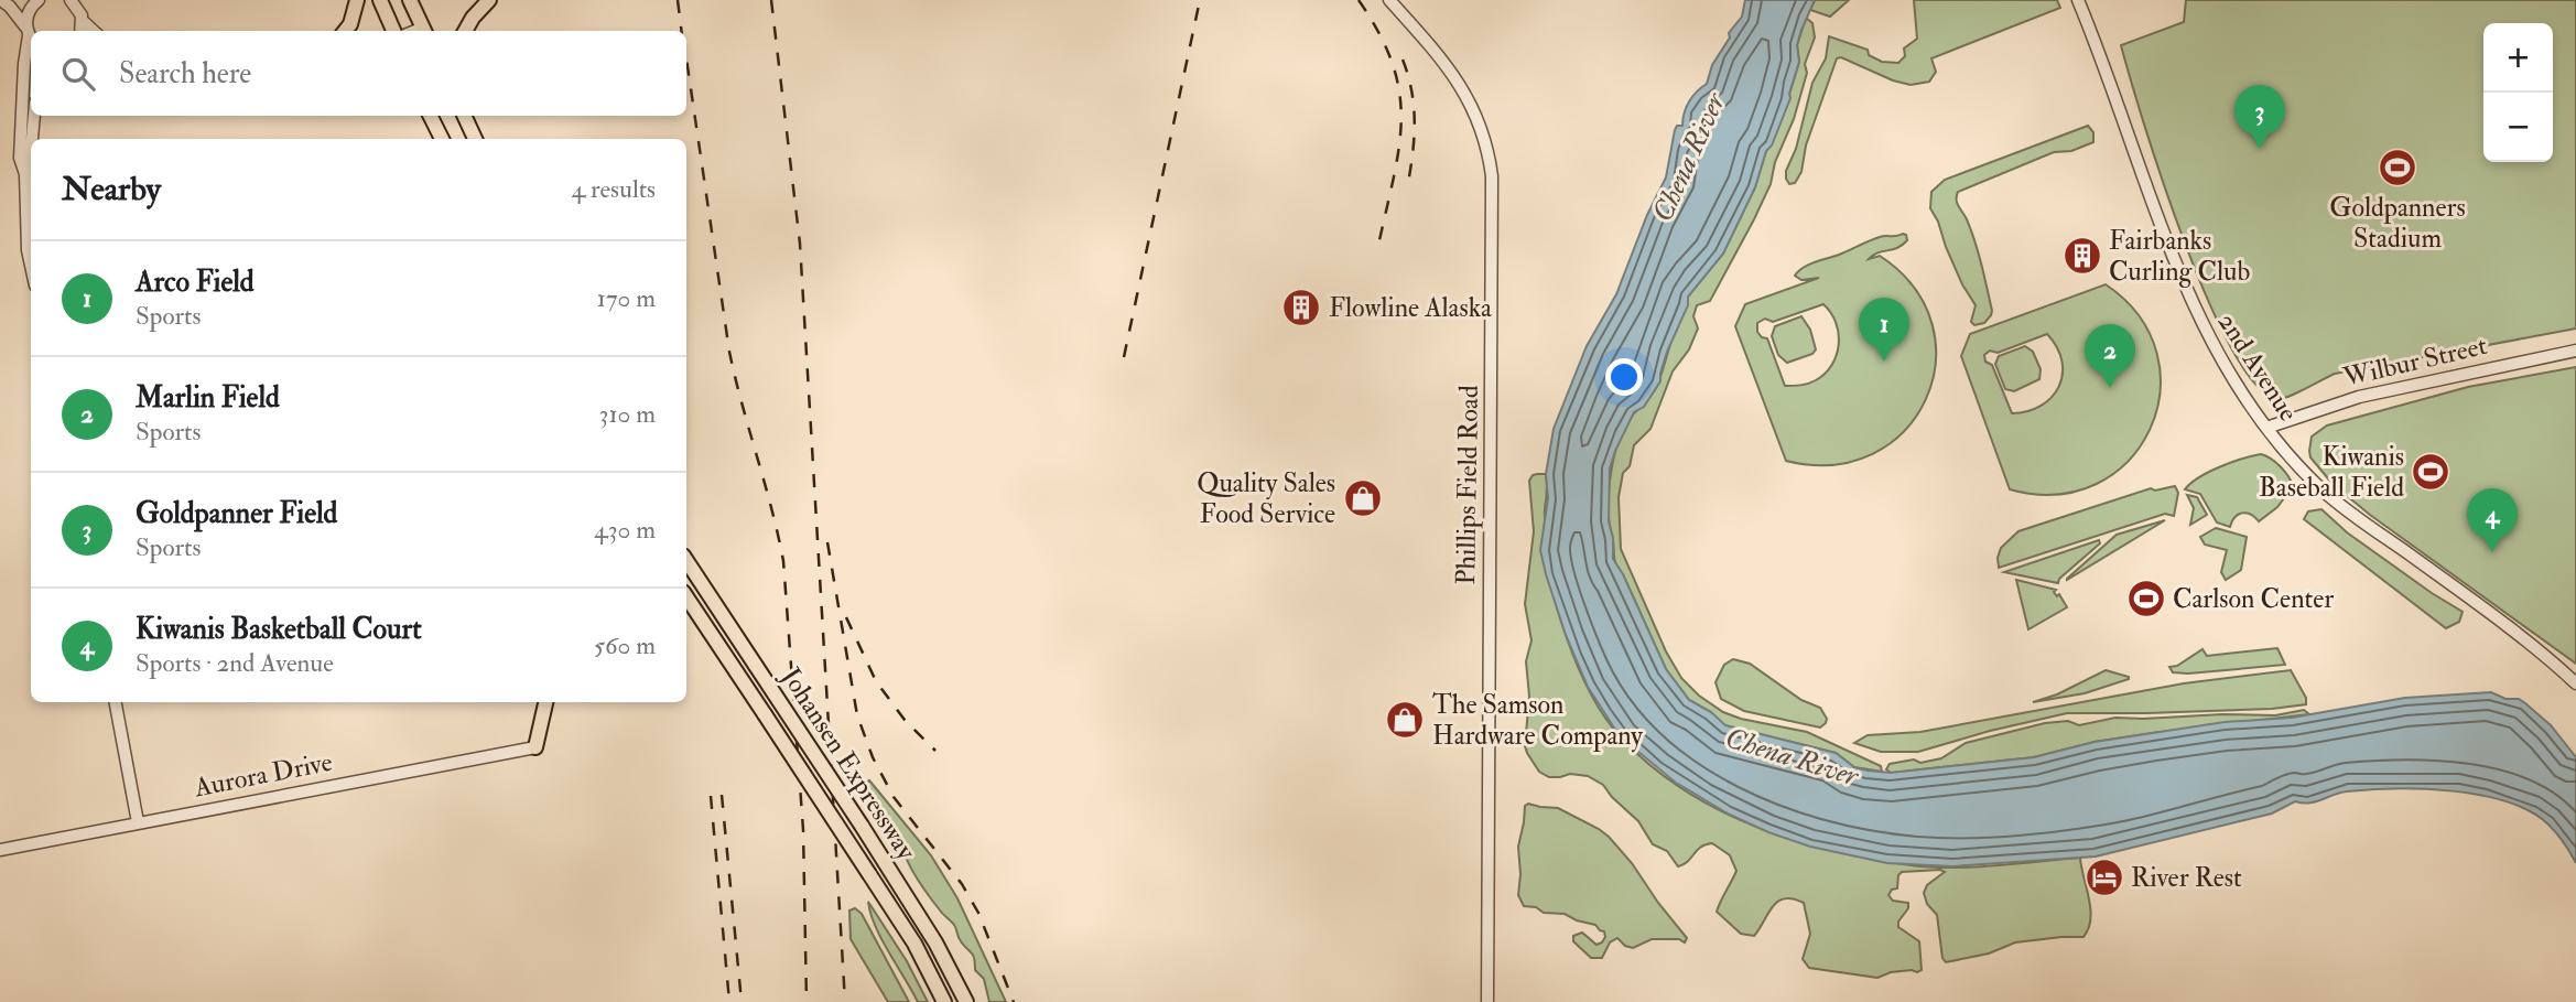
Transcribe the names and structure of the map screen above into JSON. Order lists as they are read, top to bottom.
{
  "streets": {
    "highway": ["Johansen Expressway"],
    "street": [
      "Wilbur Street",
      "2nd Avenue",
      "Phillips Field Road",
      "Aurora Drive"
    ]
  },
  "crossings": [
    ["Wilbur Street", "2nd Avenue"]
  ],
  "water": ["Chena River"],
  "places": {
    "sports": ["Goldpanners Stadium", "Kiwanis Baseball Field", "Carlson Center"],
    "building": ["Fairbanks Curling Club", "Flowline Alaska"],
    "shop": ["Quality Sales Food Service", "The Samson Hardware Company"],
    "hotel": ["River Rest"]
  },
  "page": {
    "map_buttons": ["+", "−"],
    "search": "Search here",
    "pins": [
      "3",
      "1",
      "2",
      "4"
    ],
    "heading": ["Nearby", "4 results"],
    "list": [
      {
        "mark": "1",
        "name": "Arco Field",
        "note": "Sports",
        "value": "170 m"
      },
      {
        "mark": "2",
        "name": "Marlin Field",
        "note": "Sports",
        "value": "310 m"
      },
      {
        "mark": "3",
        "name": "Goldpanner Field",
        "note": "Sports",
        "value": "430 m"
      },
      {
        "mark": "4",
        "name": "Kiwanis Basketball Court",
        "note": "Sports · 2nd Avenue",
        "value": "560 m"
      }
    ]
  }
}
